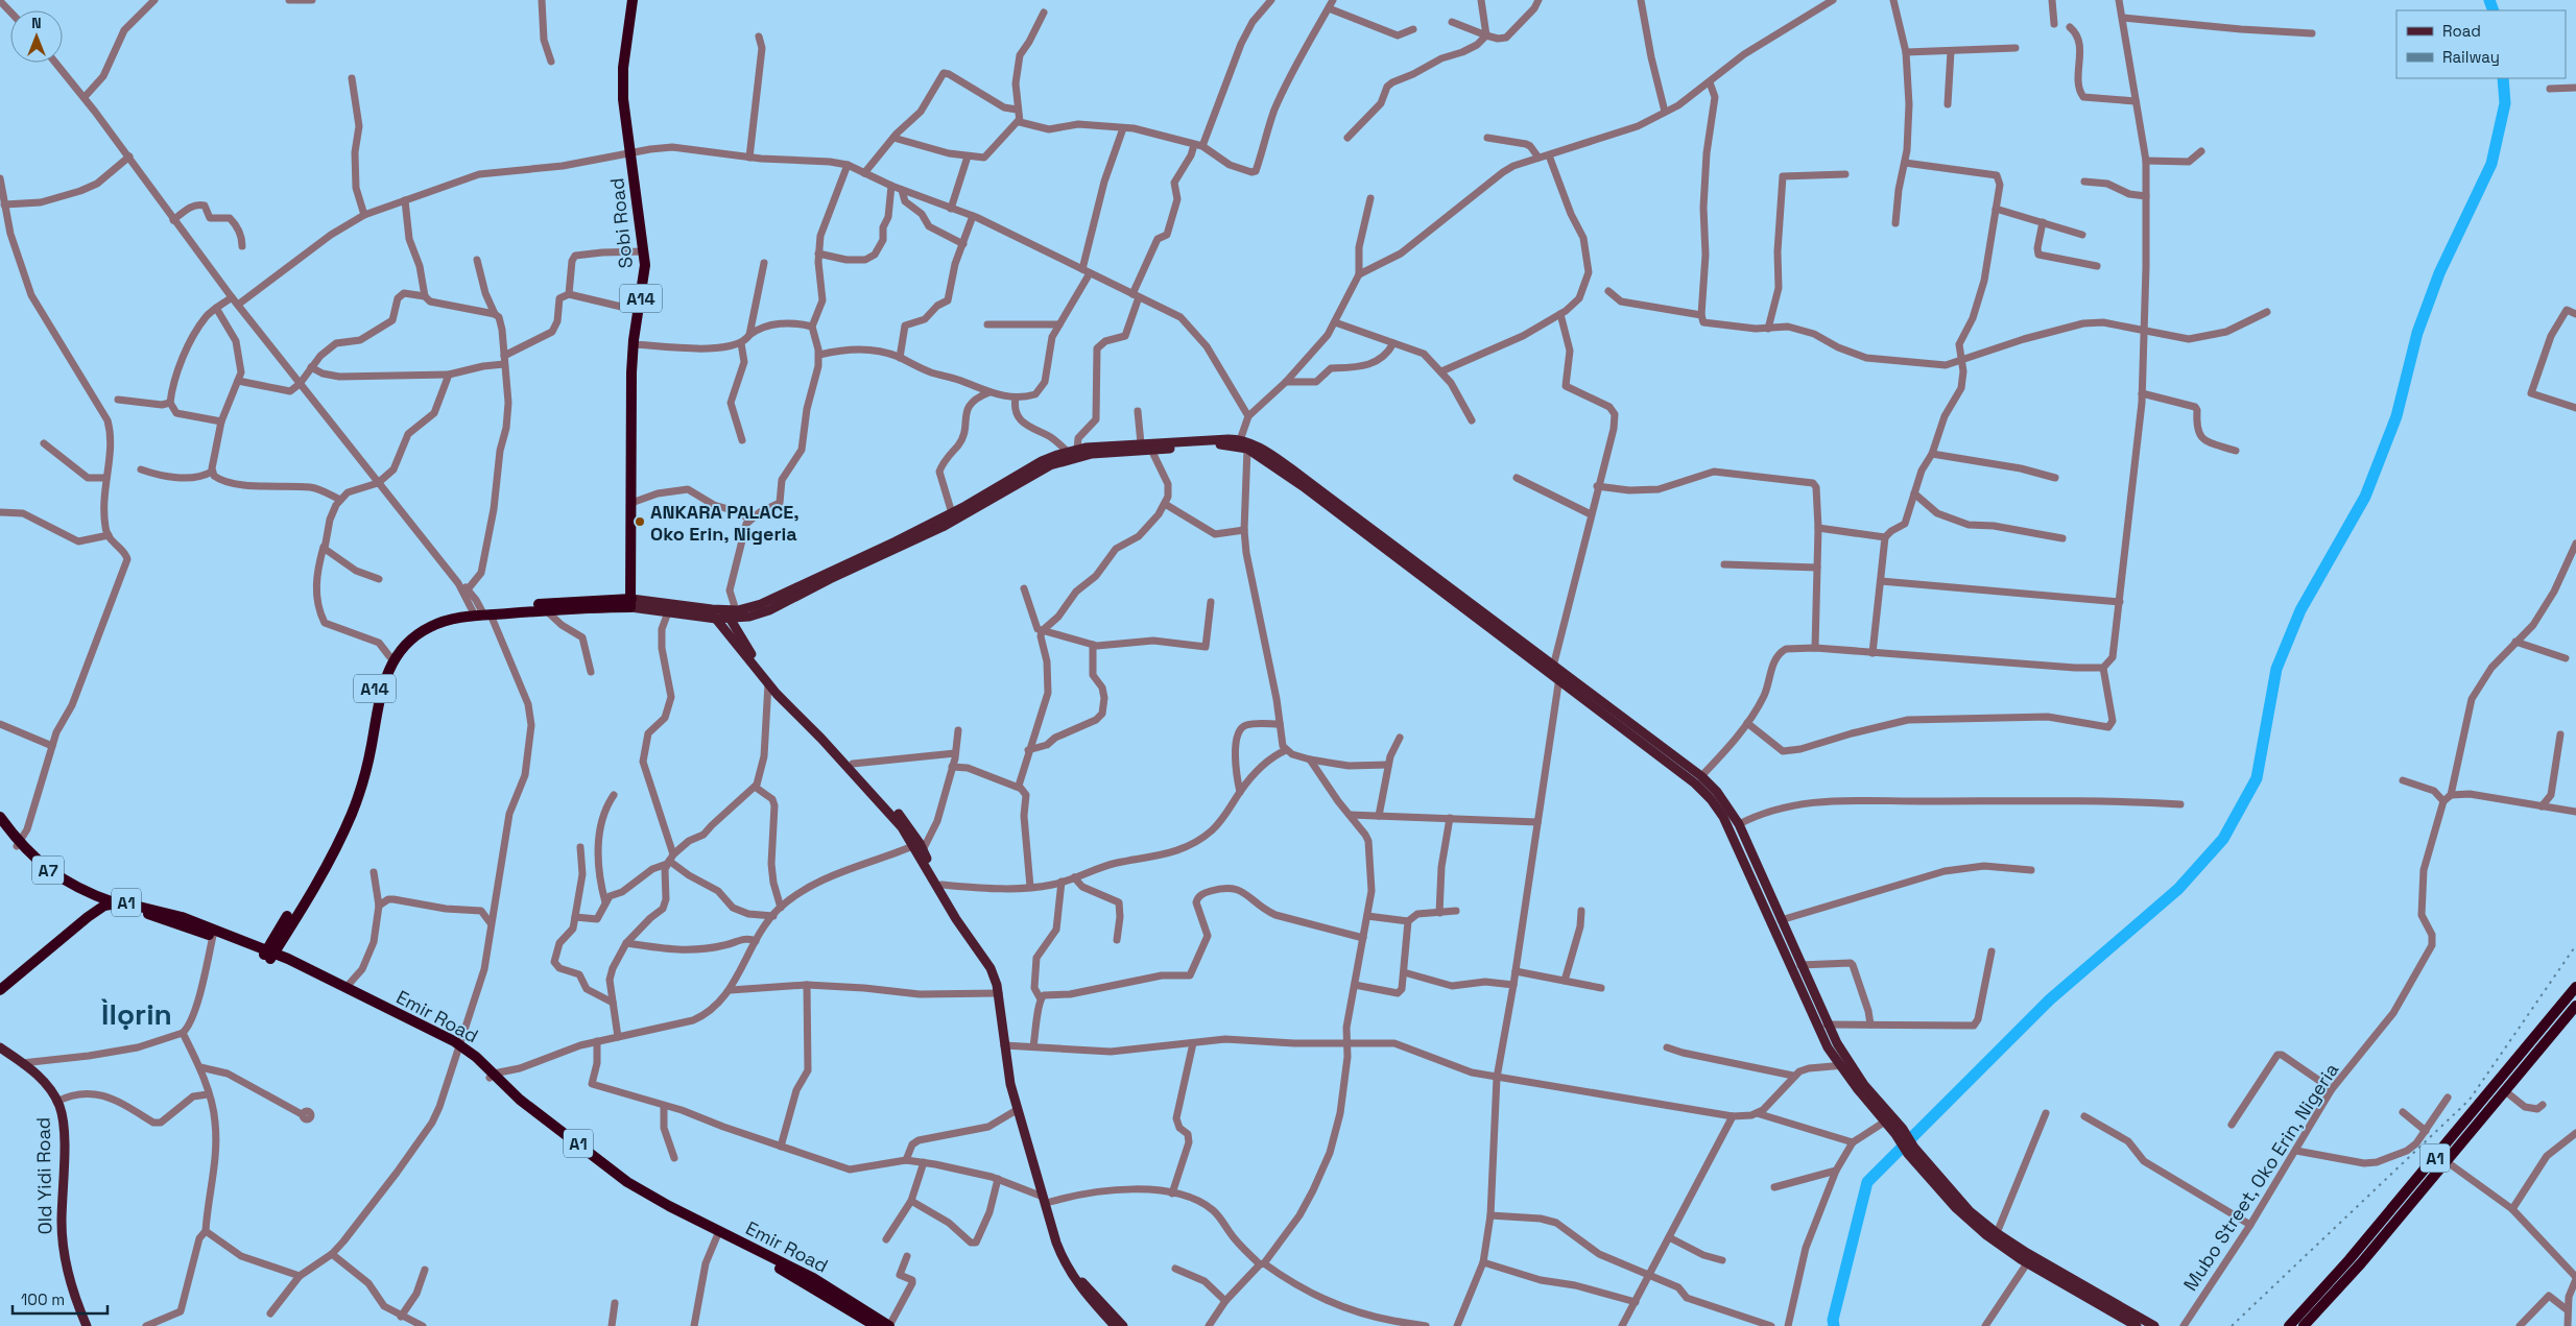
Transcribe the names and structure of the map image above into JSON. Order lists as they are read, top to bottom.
{
  "streets": {
    "highway": [
      "Sobi Road",
      "A14",
      "A7",
      "A1",
      "Emir Road"
    ],
    "main road": ["Old Yidi Road"],
    "street": ["Mubo Street, Oko Erin, Nigeria"]
  },
  "crossings": [
    ["Sobi Road", "A14"],
    ["A14", "Emir Road"],
    ["A7", "Emir Road"]
  ],
  "districts": ["Ìlọrin"],
  "places": ["ANKARA PALACE, Oko Erin, Nigeria"],
  "legend": ["Road", "Railway"],
  "scale_bar": "100 m",
  "north": "top"
}
